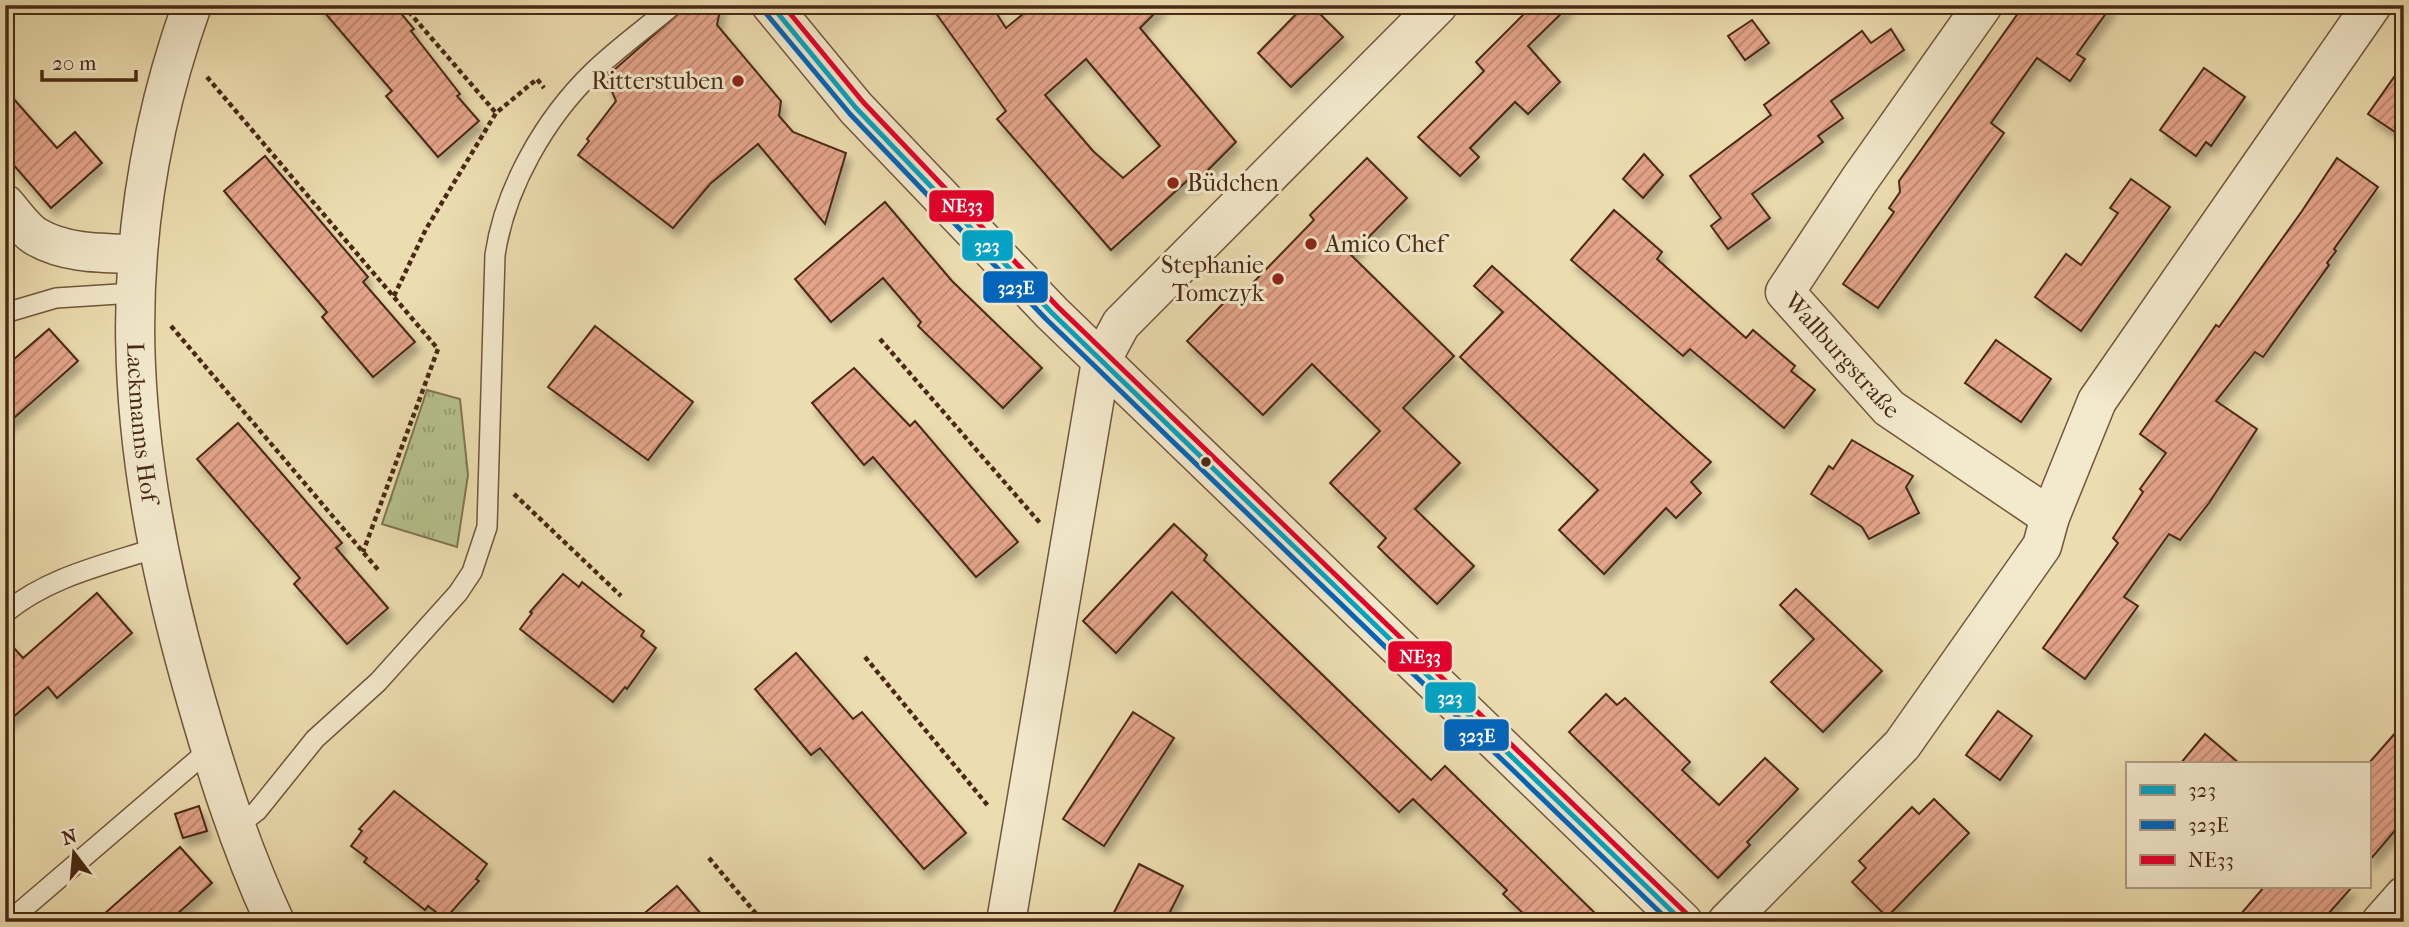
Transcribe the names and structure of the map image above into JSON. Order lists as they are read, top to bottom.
{
  "streets": {
    "street": ["Wallburgstraße", "Lackmanns Hof"]
  },
  "places": [
    "Ritterstuben",
    "Büdchen",
    "Amico Chef",
    "Stephanie Tomczyk"
  ],
  "lines": ["transit line 323", "transit line NE33", "transit line 323E"],
  "legend": ["323", "323E", "NE33"],
  "scale_bar": "20 m",
  "north": "top"
}
